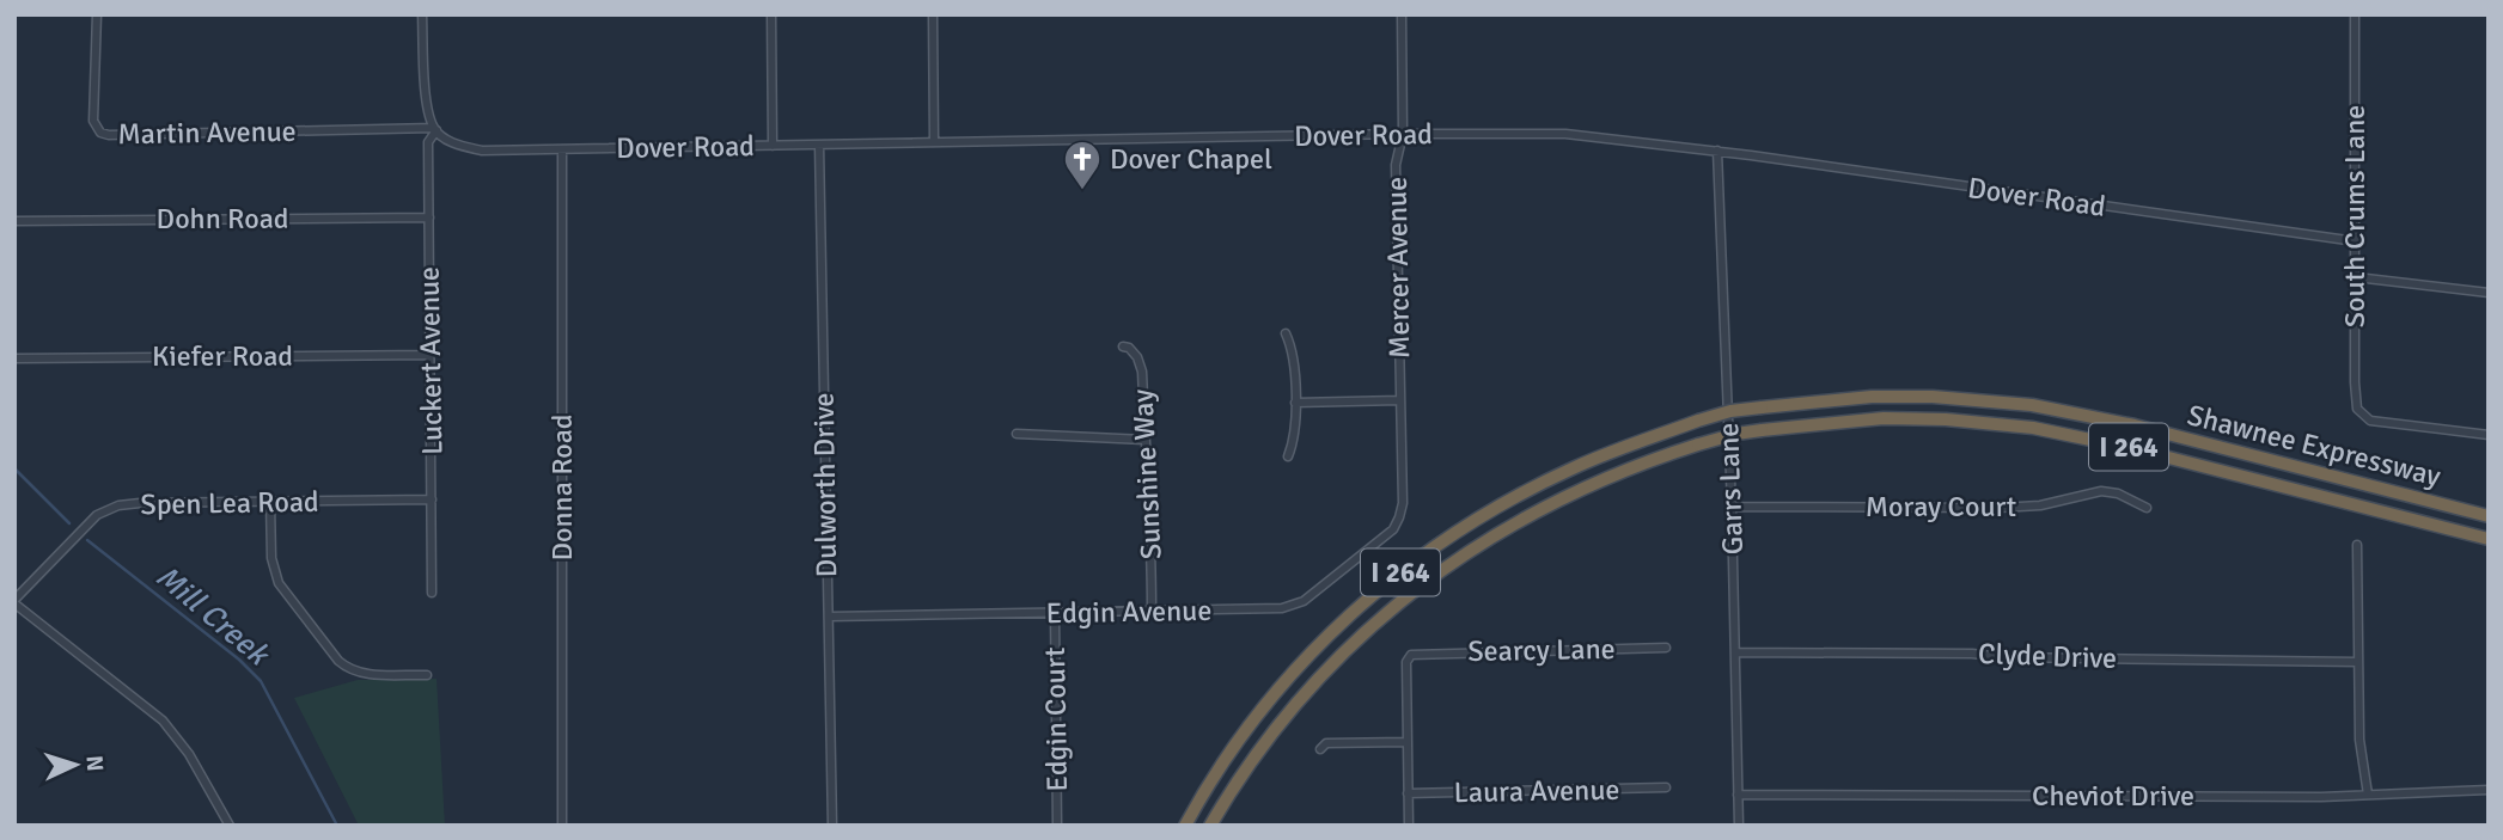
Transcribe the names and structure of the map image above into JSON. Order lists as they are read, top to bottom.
{
  "streets": {
    "highway": ["Shawnee Expressway", "I 264"],
    "street": [
      "Martin Avenue",
      "Dover Road",
      "South Crums Lane",
      "Dohn Road",
      "Mercer Avenue",
      "Kiefer Road",
      "Luckert Avenue",
      "Sunshine Way",
      "Dulworth Drive",
      "Donna Road",
      "Garrs Lane",
      "Spen Lea Road",
      "Moray Court",
      "Edgin Avenue",
      "Searcy Lane",
      "Clyde Drive",
      "Edgin Court",
      "Laura Avenue",
      "Cheviot Drive"
    ]
  },
  "crossings": [
    ["Martin Avenue", "Dover Road"],
    ["Martin Avenue", "Luckert Avenue"],
    ["Dover Road", "South Crums Lane"],
    ["Dover Road", "Mercer Avenue"],
    ["Dover Road", "Luckert Avenue"],
    ["Dover Road", "Dulworth Drive"],
    ["Dover Road", "Donna Road"],
    ["Dover Road", "Garrs Lane"],
    ["Dohn Road", "Luckert Avenue"],
    ["Mercer Avenue", "Edgin Avenue"],
    ["Kiefer Road", "Luckert Avenue"],
    ["Luckert Avenue", "Spen Lea Road"],
    ["Sunshine Way", "Edgin Avenue"],
    ["Dulworth Drive", "Edgin Avenue"],
    ["Garrs Lane", "Moray Court"],
    ["Garrs Lane", "Clyde Drive"],
    ["Garrs Lane", "Cheviot Drive"],
    ["Edgin Avenue", "Edgin Court"]
  ],
  "water": ["Mill Creek"],
  "places": {
    "church": ["Dover Chapel"]
  },
  "north": "right"
}
